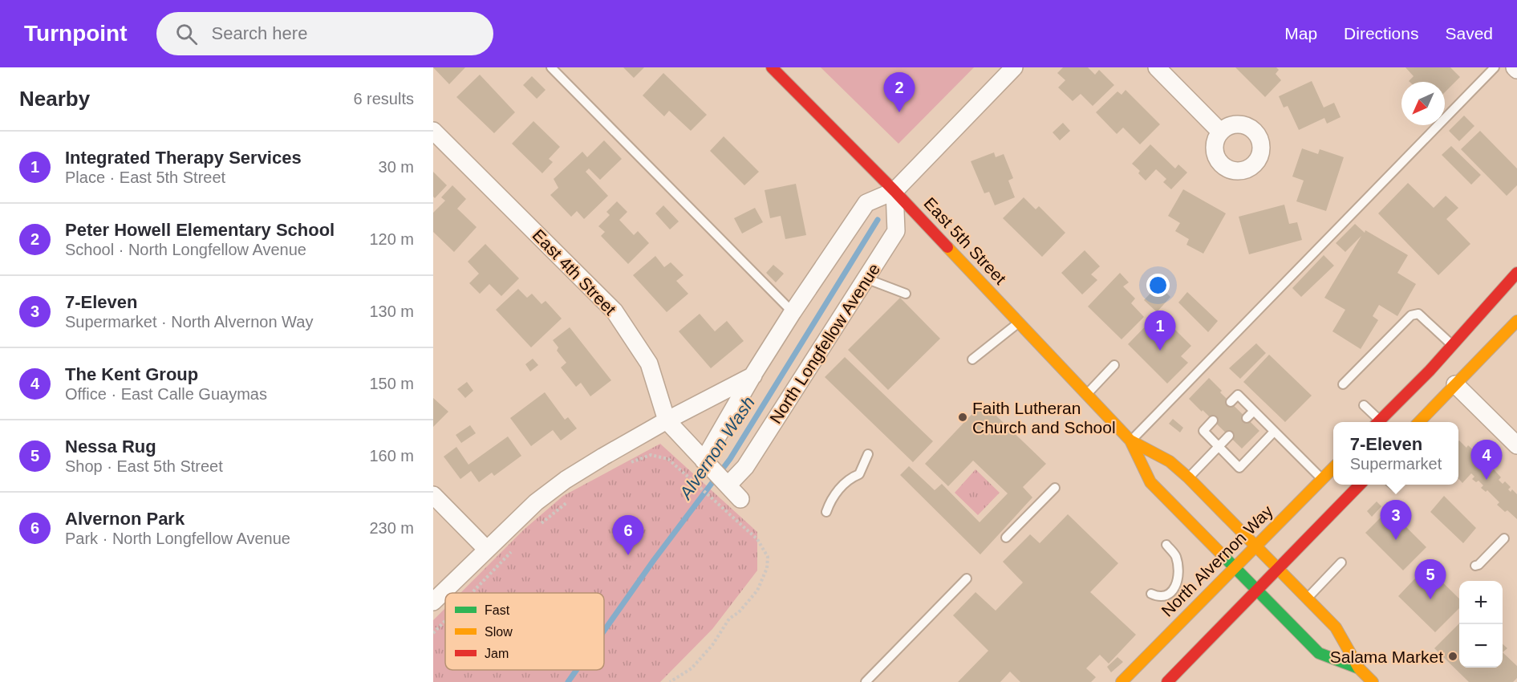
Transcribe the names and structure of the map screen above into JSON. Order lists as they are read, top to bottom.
{
  "streets": {
    "street": [
      "East 5th Street",
      "East 4th Street",
      "North Longfellow Avenue",
      "North Alvernon Way"
    ]
  },
  "crossings": [
    ["East 5th Street", "North Longfellow Avenue"],
    ["East 5th Street", "North Alvernon Way"],
    ["East 4th Street", "North Longfellow Avenue"]
  ],
  "water": ["Alvernon Wash"],
  "places": ["Faith Lutheran Church and School", "Salama Market"],
  "legend": ["Fast", "Slow", "Jam"],
  "north": "bottom left",
  "page": {
    "header": "Turnpoint",
    "search": "Search here",
    "nav": ["Map", "Directions", "Saved"],
    "heading": ["Nearby", "6 results"],
    "pins": [
      "2",
      "1",
      "4",
      "3",
      "6",
      "5"
    ],
    "list": [
      {
        "mark": "1",
        "name": "Integrated Therapy Services",
        "note": "Place · East 5th Street",
        "value": "30 m"
      },
      {
        "mark": "2",
        "name": "Peter Howell Elementary School",
        "note": "School · North Longfellow Avenue",
        "value": "120 m"
      },
      {
        "mark": "3",
        "name": "7-Eleven",
        "note": "Supermarket · North Alvernon Way",
        "value": "130 m"
      },
      {
        "mark": "4",
        "name": "The Kent Group",
        "note": "Office · East Calle Guaymas",
        "value": "150 m"
      },
      {
        "mark": "5",
        "name": "Nessa Rug",
        "note": "Shop · East 5th Street",
        "value": "160 m"
      },
      {
        "mark": "6",
        "name": "Alvernon Park",
        "note": "Park · North Longfellow Avenue",
        "value": "230 m"
      }
    ],
    "popup": ["7-Eleven", "Supermarket"],
    "map_buttons": ["+", "−"]
  }
}
